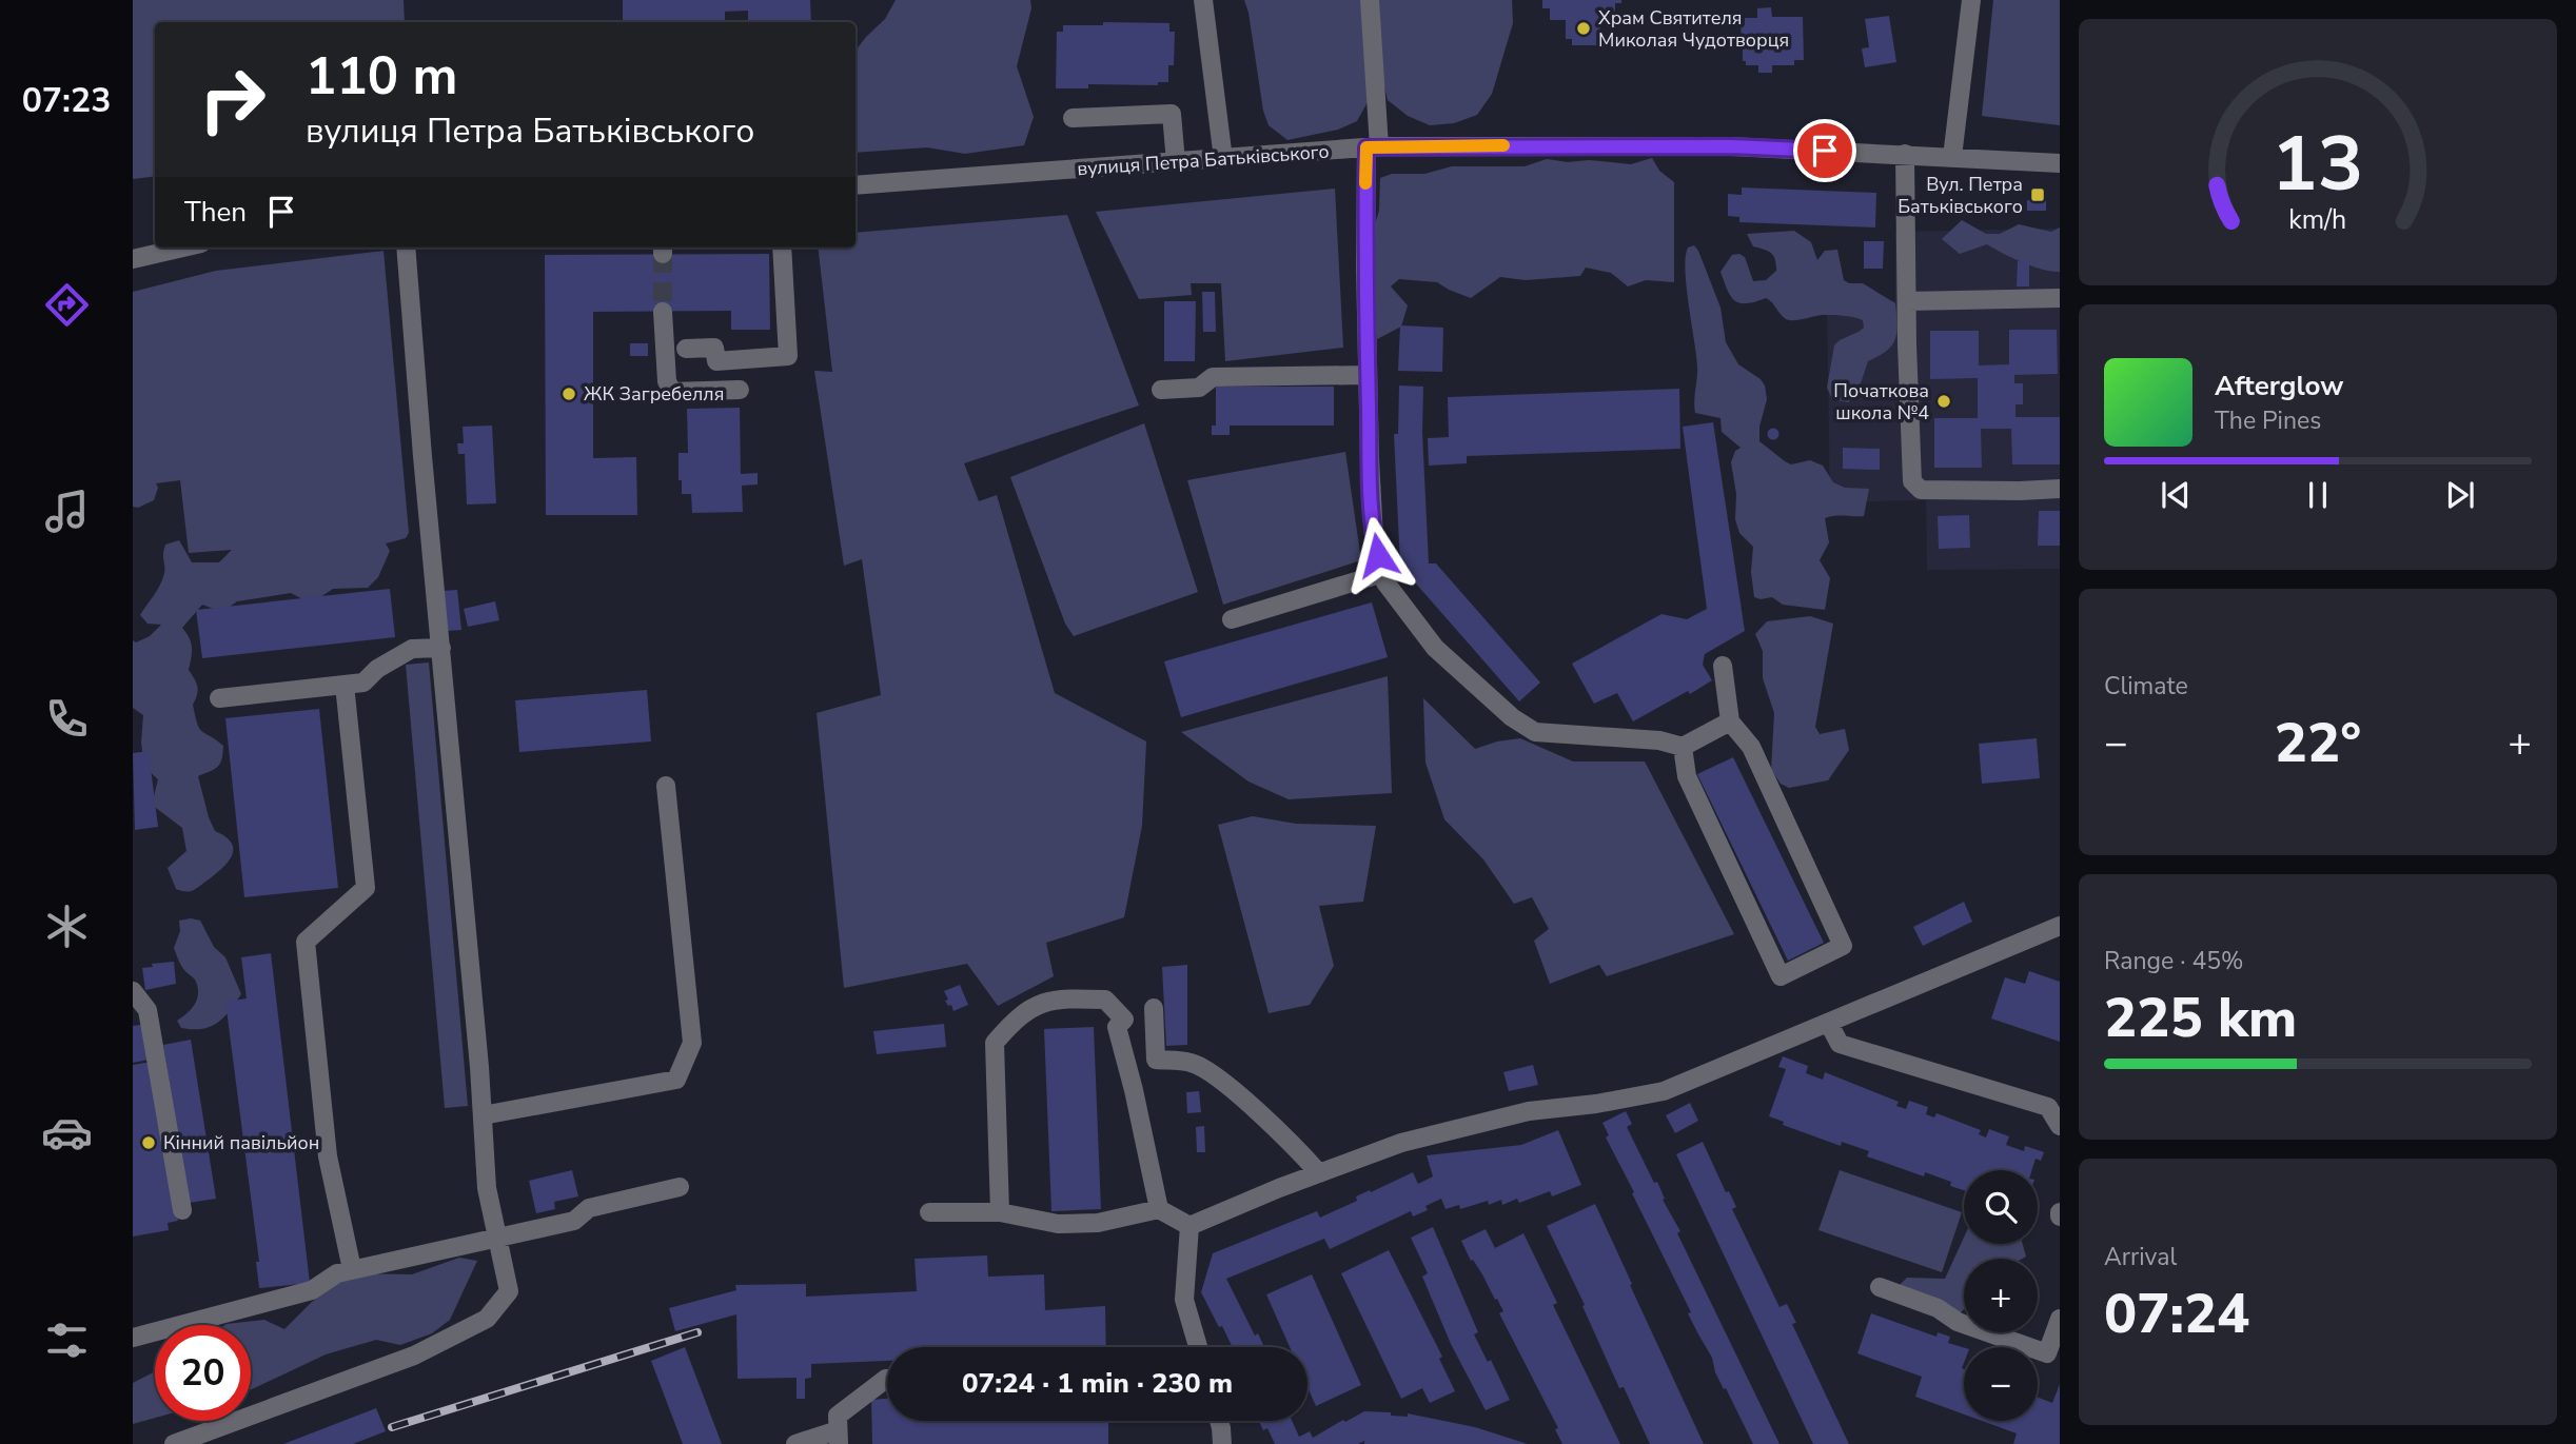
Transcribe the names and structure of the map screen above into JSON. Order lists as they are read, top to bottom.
{
  "streets": {
    "street": ["вулиця Петра Батьківського"]
  },
  "places": {
    "other": [
      "Храм Святителя Миколая Чудотворця",
      "ЖК Загребелля",
      "Початкова школа №4",
      "Кінний павільйон"
    ],
    "transit": ["Вул. Петра Батьківського"]
  },
  "page": {
    "tabs": "07:23",
    "turn": ["110 m", "вулиця Петра Батьківського"],
    "then": "Then",
    "song": ["Afterglow", "The Pines"],
    "tile": [
      "Climate",
      ["Range · 45%", "225 km"],
      ["Arrival", "07:24"]
    ],
    "heat": ["−", "22°", "+"],
    "map_buttons": ["+", "−"],
    "limit": "20",
    "trip": "07:24 · 1 min · 230 m",
    "gauge": ["13", "km/h"]
  }
}
